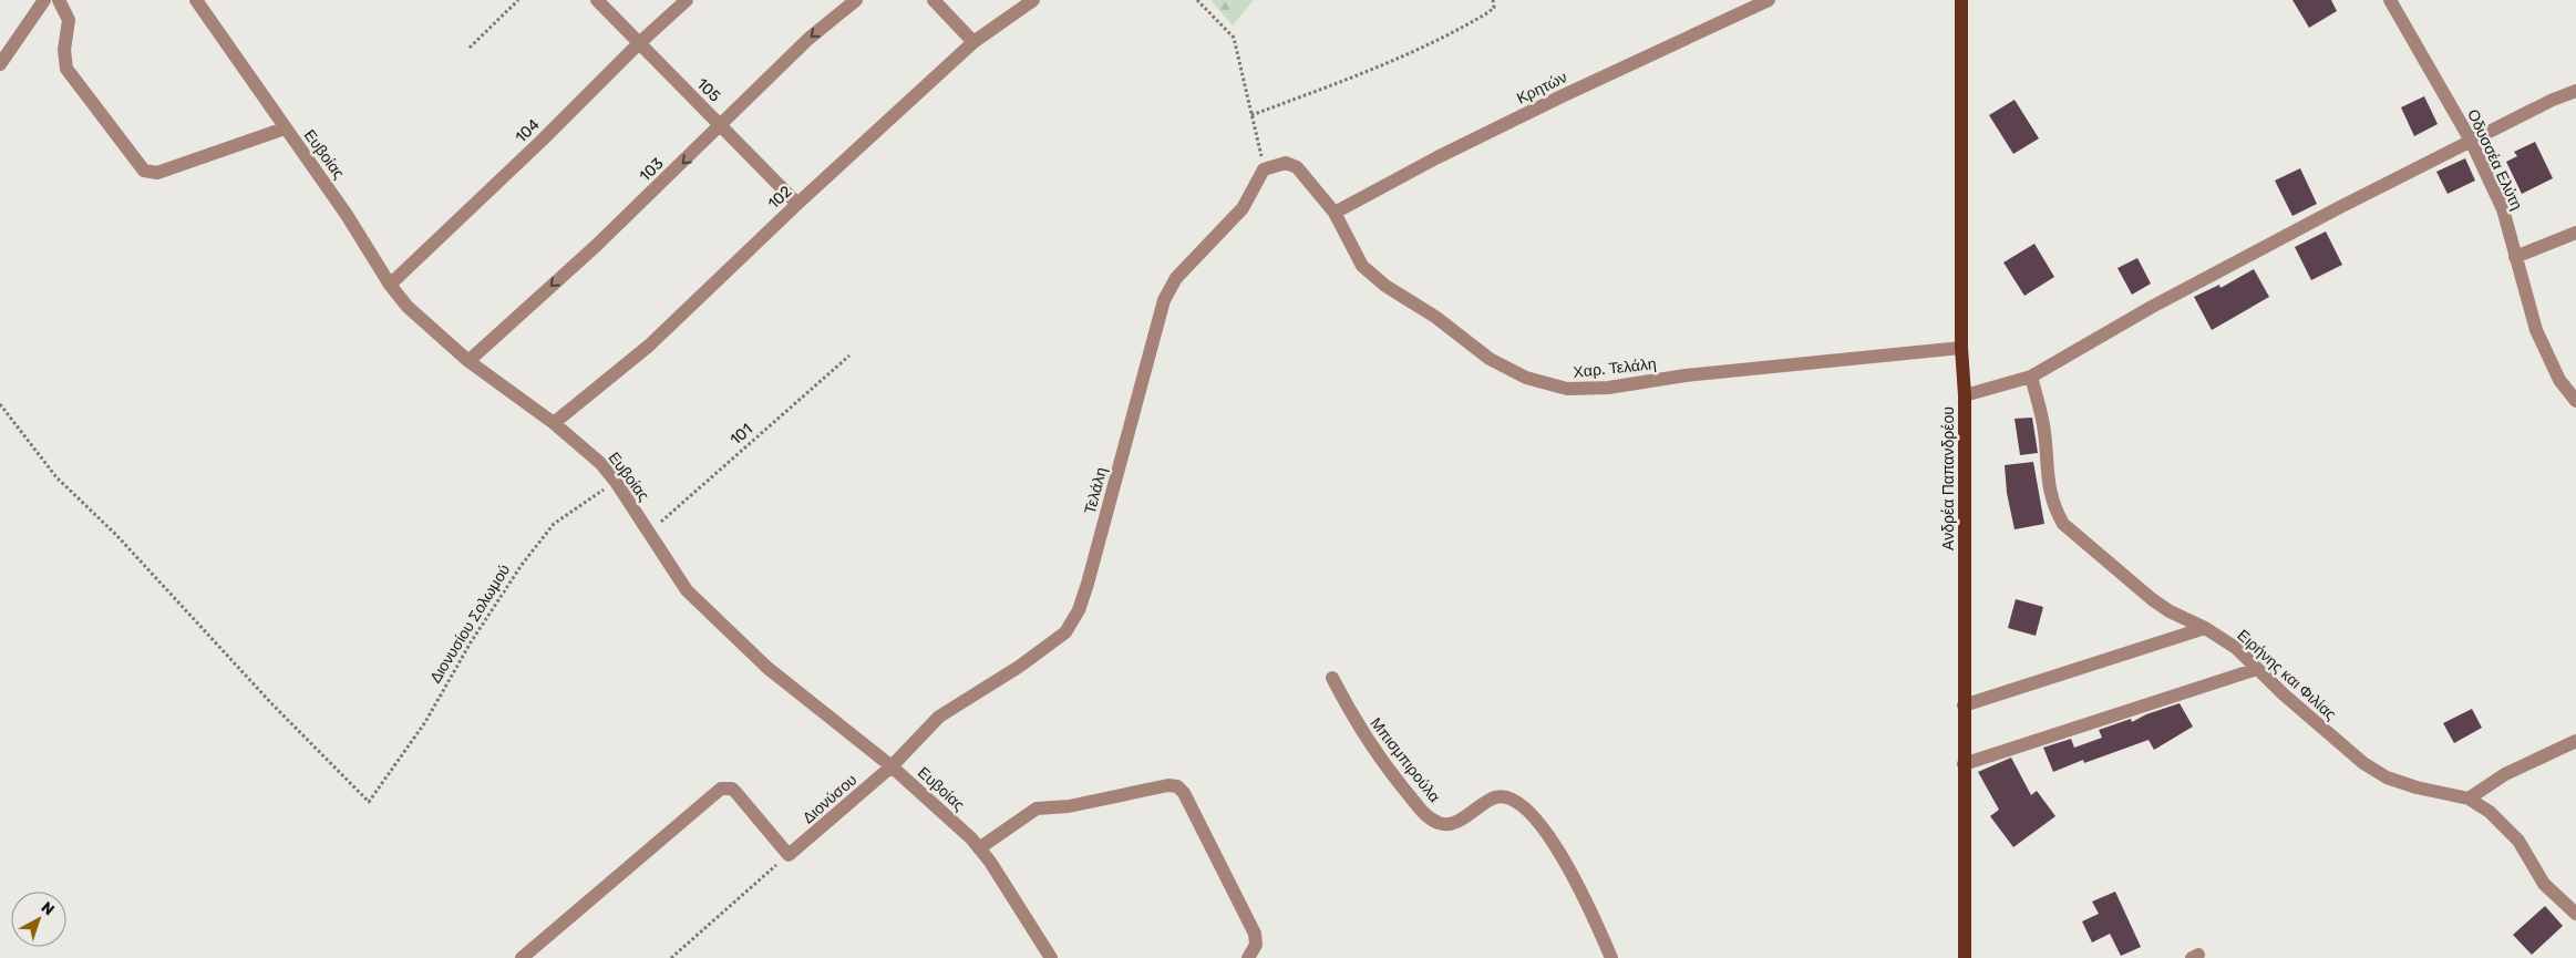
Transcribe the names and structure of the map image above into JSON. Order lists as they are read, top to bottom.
{
  "streets": {
    "main road": ["Ανδρέα Παπανδρέου"],
    "street": [
      "Κρητών",
      "105",
      "104",
      "Ευβοίας",
      "Οδυσσέα Ελύτη",
      "103",
      "102",
      "Χαρ. Τελάλη",
      "Τελάλη",
      "Ειρήνης και Φιλίας",
      "Μπισμπιρούλα",
      "Διονύσου"
    ],
    "path": ["101", "Διονυσίου Σολωμού"]
  },
  "crossings": [
    ["Κρητών", "Χαρ. Τελάλη"],
    ["105", "104"],
    ["105", "103"],
    ["105", "102"],
    ["104", "Ευβοίας"],
    ["Ευβοίας", "103"],
    ["Ευβοίας", "102"],
    ["Ευβοίας", "101"],
    ["Ευβοίας", "Τελάλη"],
    ["Ευβοίας", "Διονυσίου Σολωμού"],
    ["Ευβοίας", "Διονύσου"],
    ["Χαρ. Τελάλη", "Ανδρέα Παπανδρέου"],
    ["Χαρ. Τελάλη", "Τελάλη"],
    ["Τελάλη", "Διονύσου"]
  ],
  "one_way": ["103"],
  "north": "top right"
}
